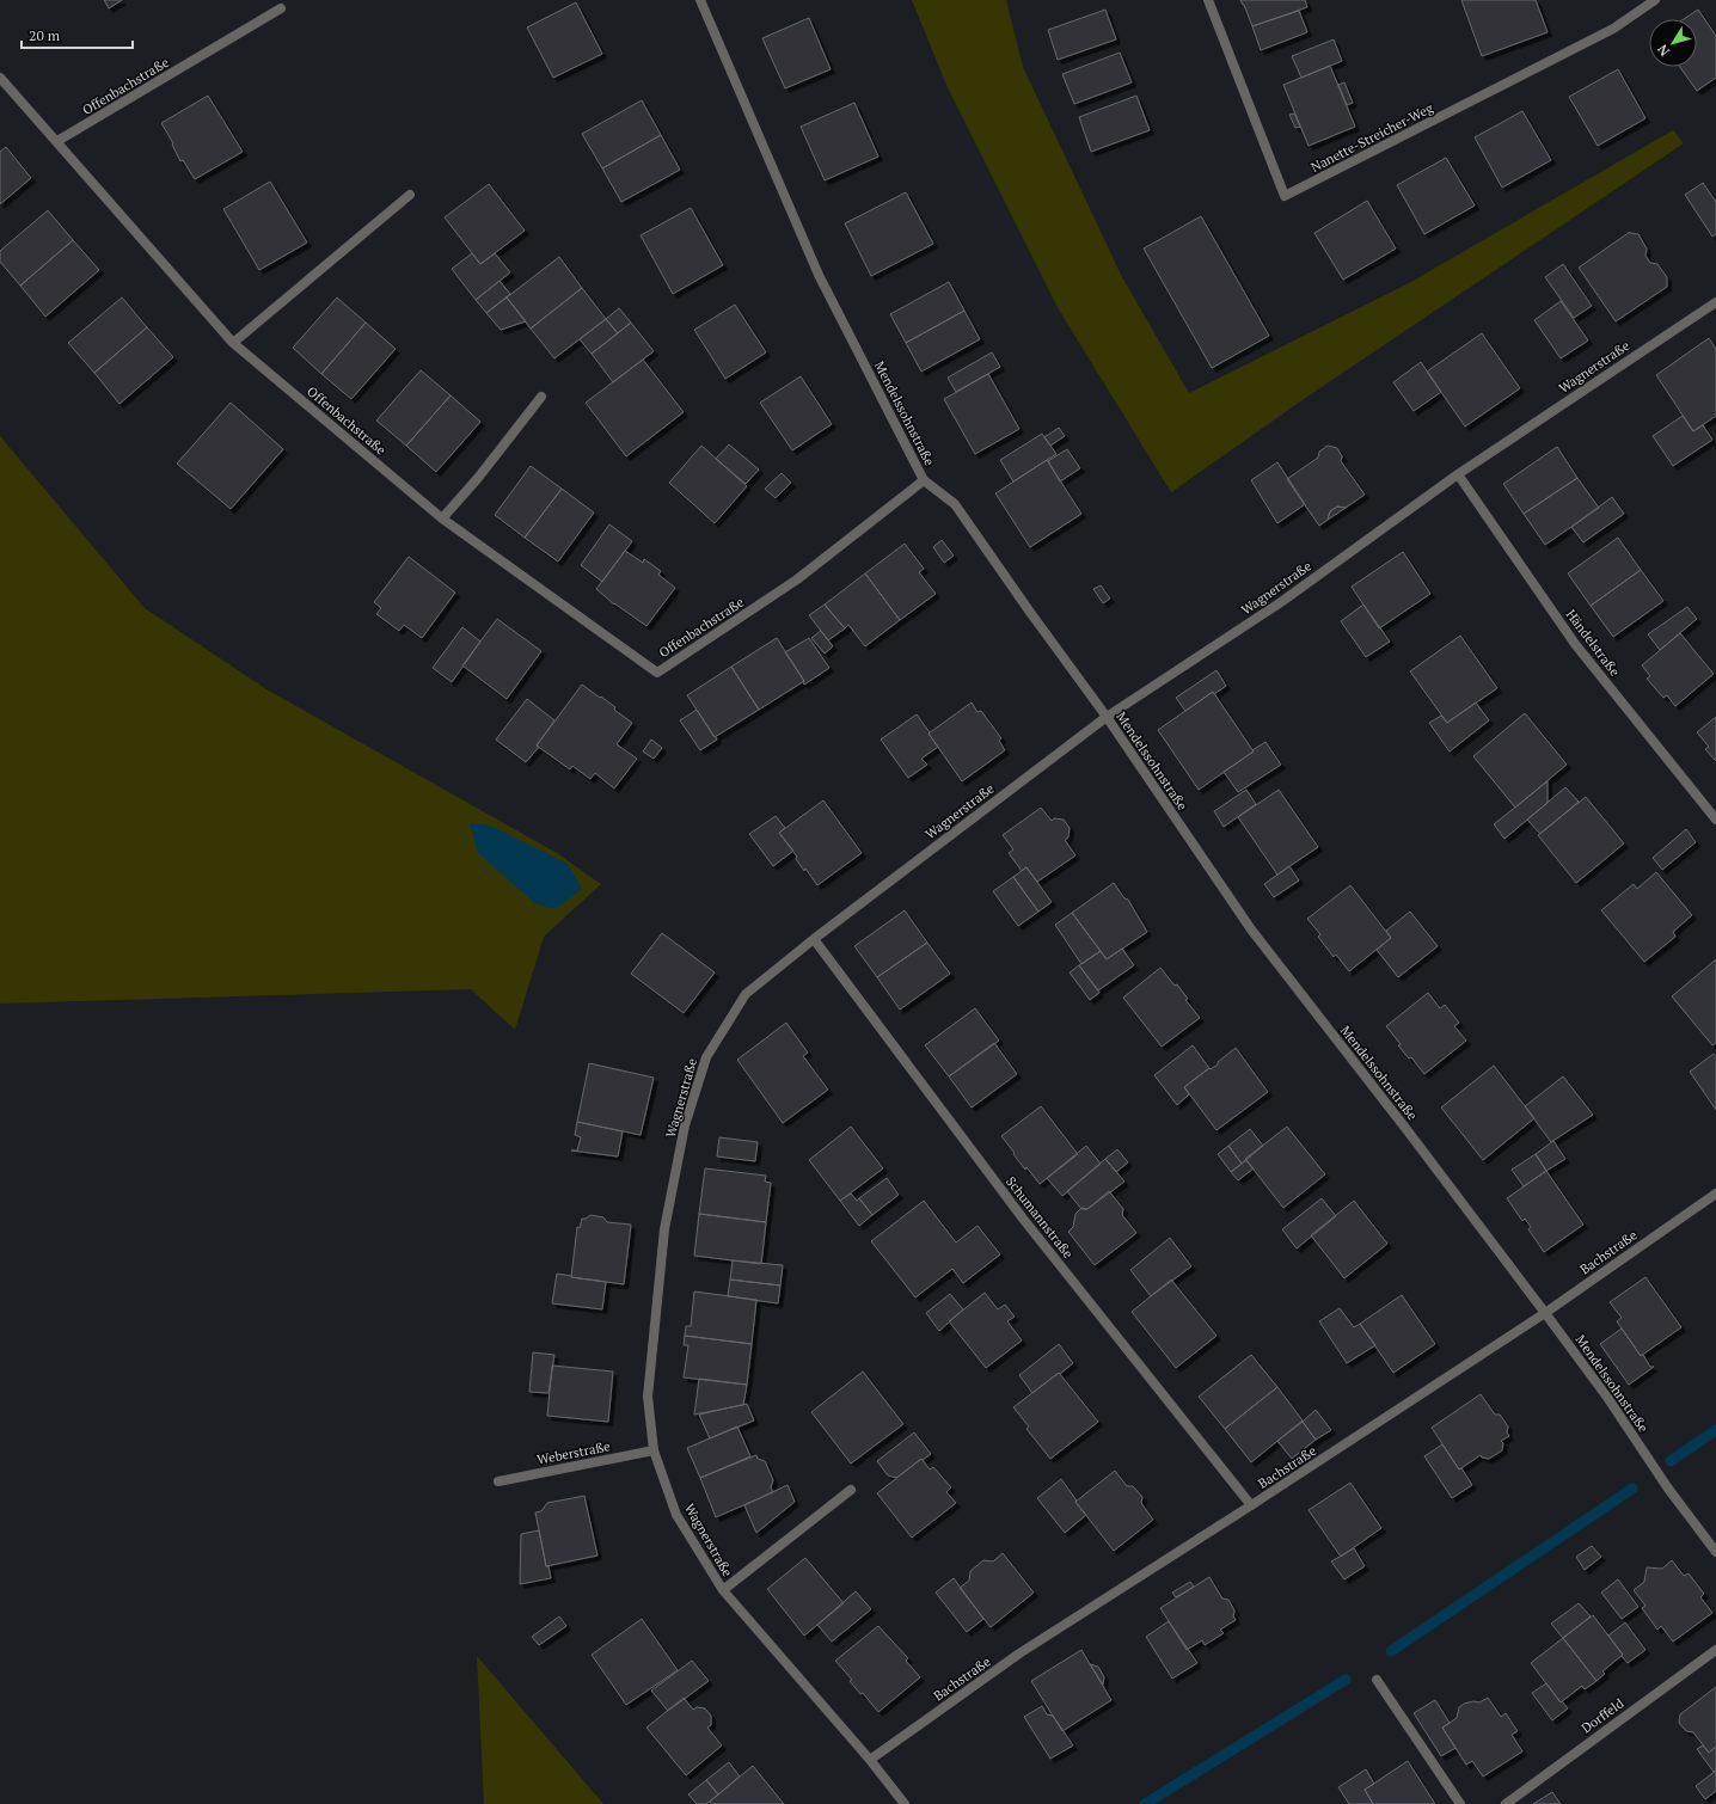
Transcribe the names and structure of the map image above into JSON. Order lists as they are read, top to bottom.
{
  "streets": {
    "street": [
      "Offenbachstraße",
      "Nanette-Streicher-Weg",
      "Wagnerstraße",
      "Mendelssohnstraße",
      "Händelstraße",
      "Schumannstraße",
      "Bachstraße",
      "Weberstraße",
      "Dorffeld"
    ]
  },
  "crossings": [
    ["Offenbachstraße", "Mendelssohnstraße"],
    ["Wagnerstraße", "Mendelssohnstraße"],
    ["Wagnerstraße", "Händelstraße"],
    ["Wagnerstraße", "Schumannstraße"],
    ["Wagnerstraße", "Bachstraße"],
    ["Wagnerstraße", "Weberstraße"],
    ["Mendelssohnstraße", "Bachstraße"],
    ["Schumannstraße", "Bachstraße"]
  ],
  "scale_bar": "20 m",
  "north": "bottom left"
}
